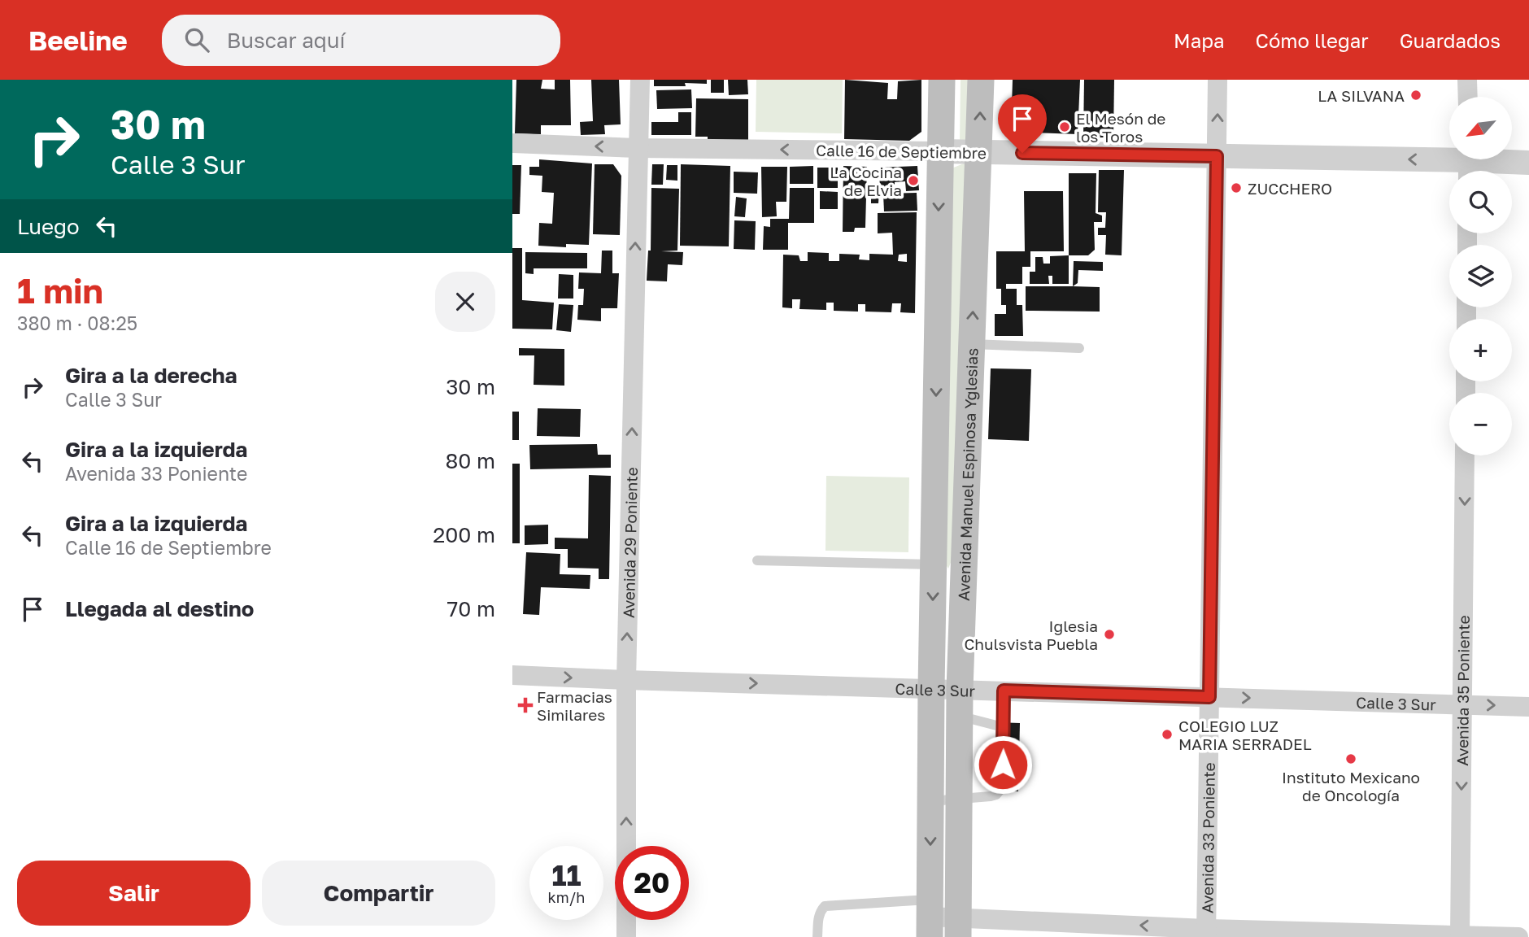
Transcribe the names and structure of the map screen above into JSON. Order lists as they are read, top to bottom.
{
  "streets": {
    "main road": ["Avenida Manuel Espinosa Yglesias"],
    "street": [
      "Calle 16 de Septiembre",
      "Avenida 29 Poniente",
      "Calle 3 Sur",
      "Avenida 35 Poniente",
      "Avenida 33 Poniente"
    ]
  },
  "crossings": [
    ["Calle 16 de Septiembre", "Avenida Manuel Espinosa Yglesias"],
    ["Calle 16 de Septiembre", "Avenida 29 Poniente"],
    ["Calle 16 de Septiembre", "Avenida 33 Poniente"],
    ["Avenida Manuel Espinosa Yglesias", "Calle 3 Sur"],
    ["Avenida 29 Poniente", "Calle 3 Sur"],
    ["Calle 3 Sur", "Avenida 35 Poniente"],
    ["Calle 3 Sur", "Avenida 33 Poniente"]
  ],
  "one_way": [
    "Calle 16 de Septiembre",
    "Avenida 29 Poniente",
    "Calle 3 Sur",
    "Avenida 35 Poniente"
  ],
  "places": {
    "other": [
      "LA SILVANA",
      "El Mesón de los Toros",
      "La Cocina de Elvia",
      "ZUCCHERO",
      "Iglesia Chulsvista Puebla",
      "COLEGIO LUZ MARIA SERRADEL",
      "Instituto Mexicano de Oncología"
    ],
    "health": ["Farmacias Similares"]
  },
  "north": "bottom left",
  "page": {
    "header": "Beeline",
    "search": "Buscar aquí",
    "nav": ["Mapa", "Cómo llegar", "Guardados"],
    "turn": ["30 m", "Calle 3 Sur"],
    "map_buttons": ["+", "−"],
    "then": "Luego",
    "heading": ["1 min", "380 m · 08:25"],
    "list": [
      {
        "name": "Gira a la derecha",
        "note": "Calle 3 Sur",
        "value": "30 m"
      },
      {
        "name": "Gira a la izquierda",
        "note": "Avenida 33 Poniente",
        "value": "80 m"
      },
      {
        "name": "Gira a la izquierda",
        "note": "Calle 16 de Septiembre",
        "value": "200 m"
      },
      {
        "name": "Llegada al destino",
        "value": "70 m"
      }
    ],
    "speed": "11 km/h",
    "limit": "20",
    "buttons": ["Salir", "Compartir"]
  }
}
